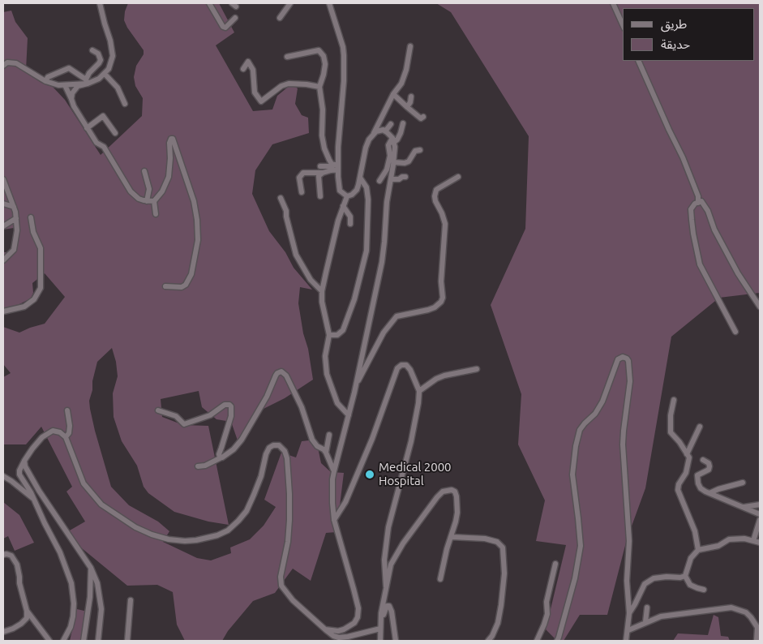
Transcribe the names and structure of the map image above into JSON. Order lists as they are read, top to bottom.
{
  "places": ["Medical 2000 Hospital"],
  "legend": ["طريق", "حديقة"]
}
